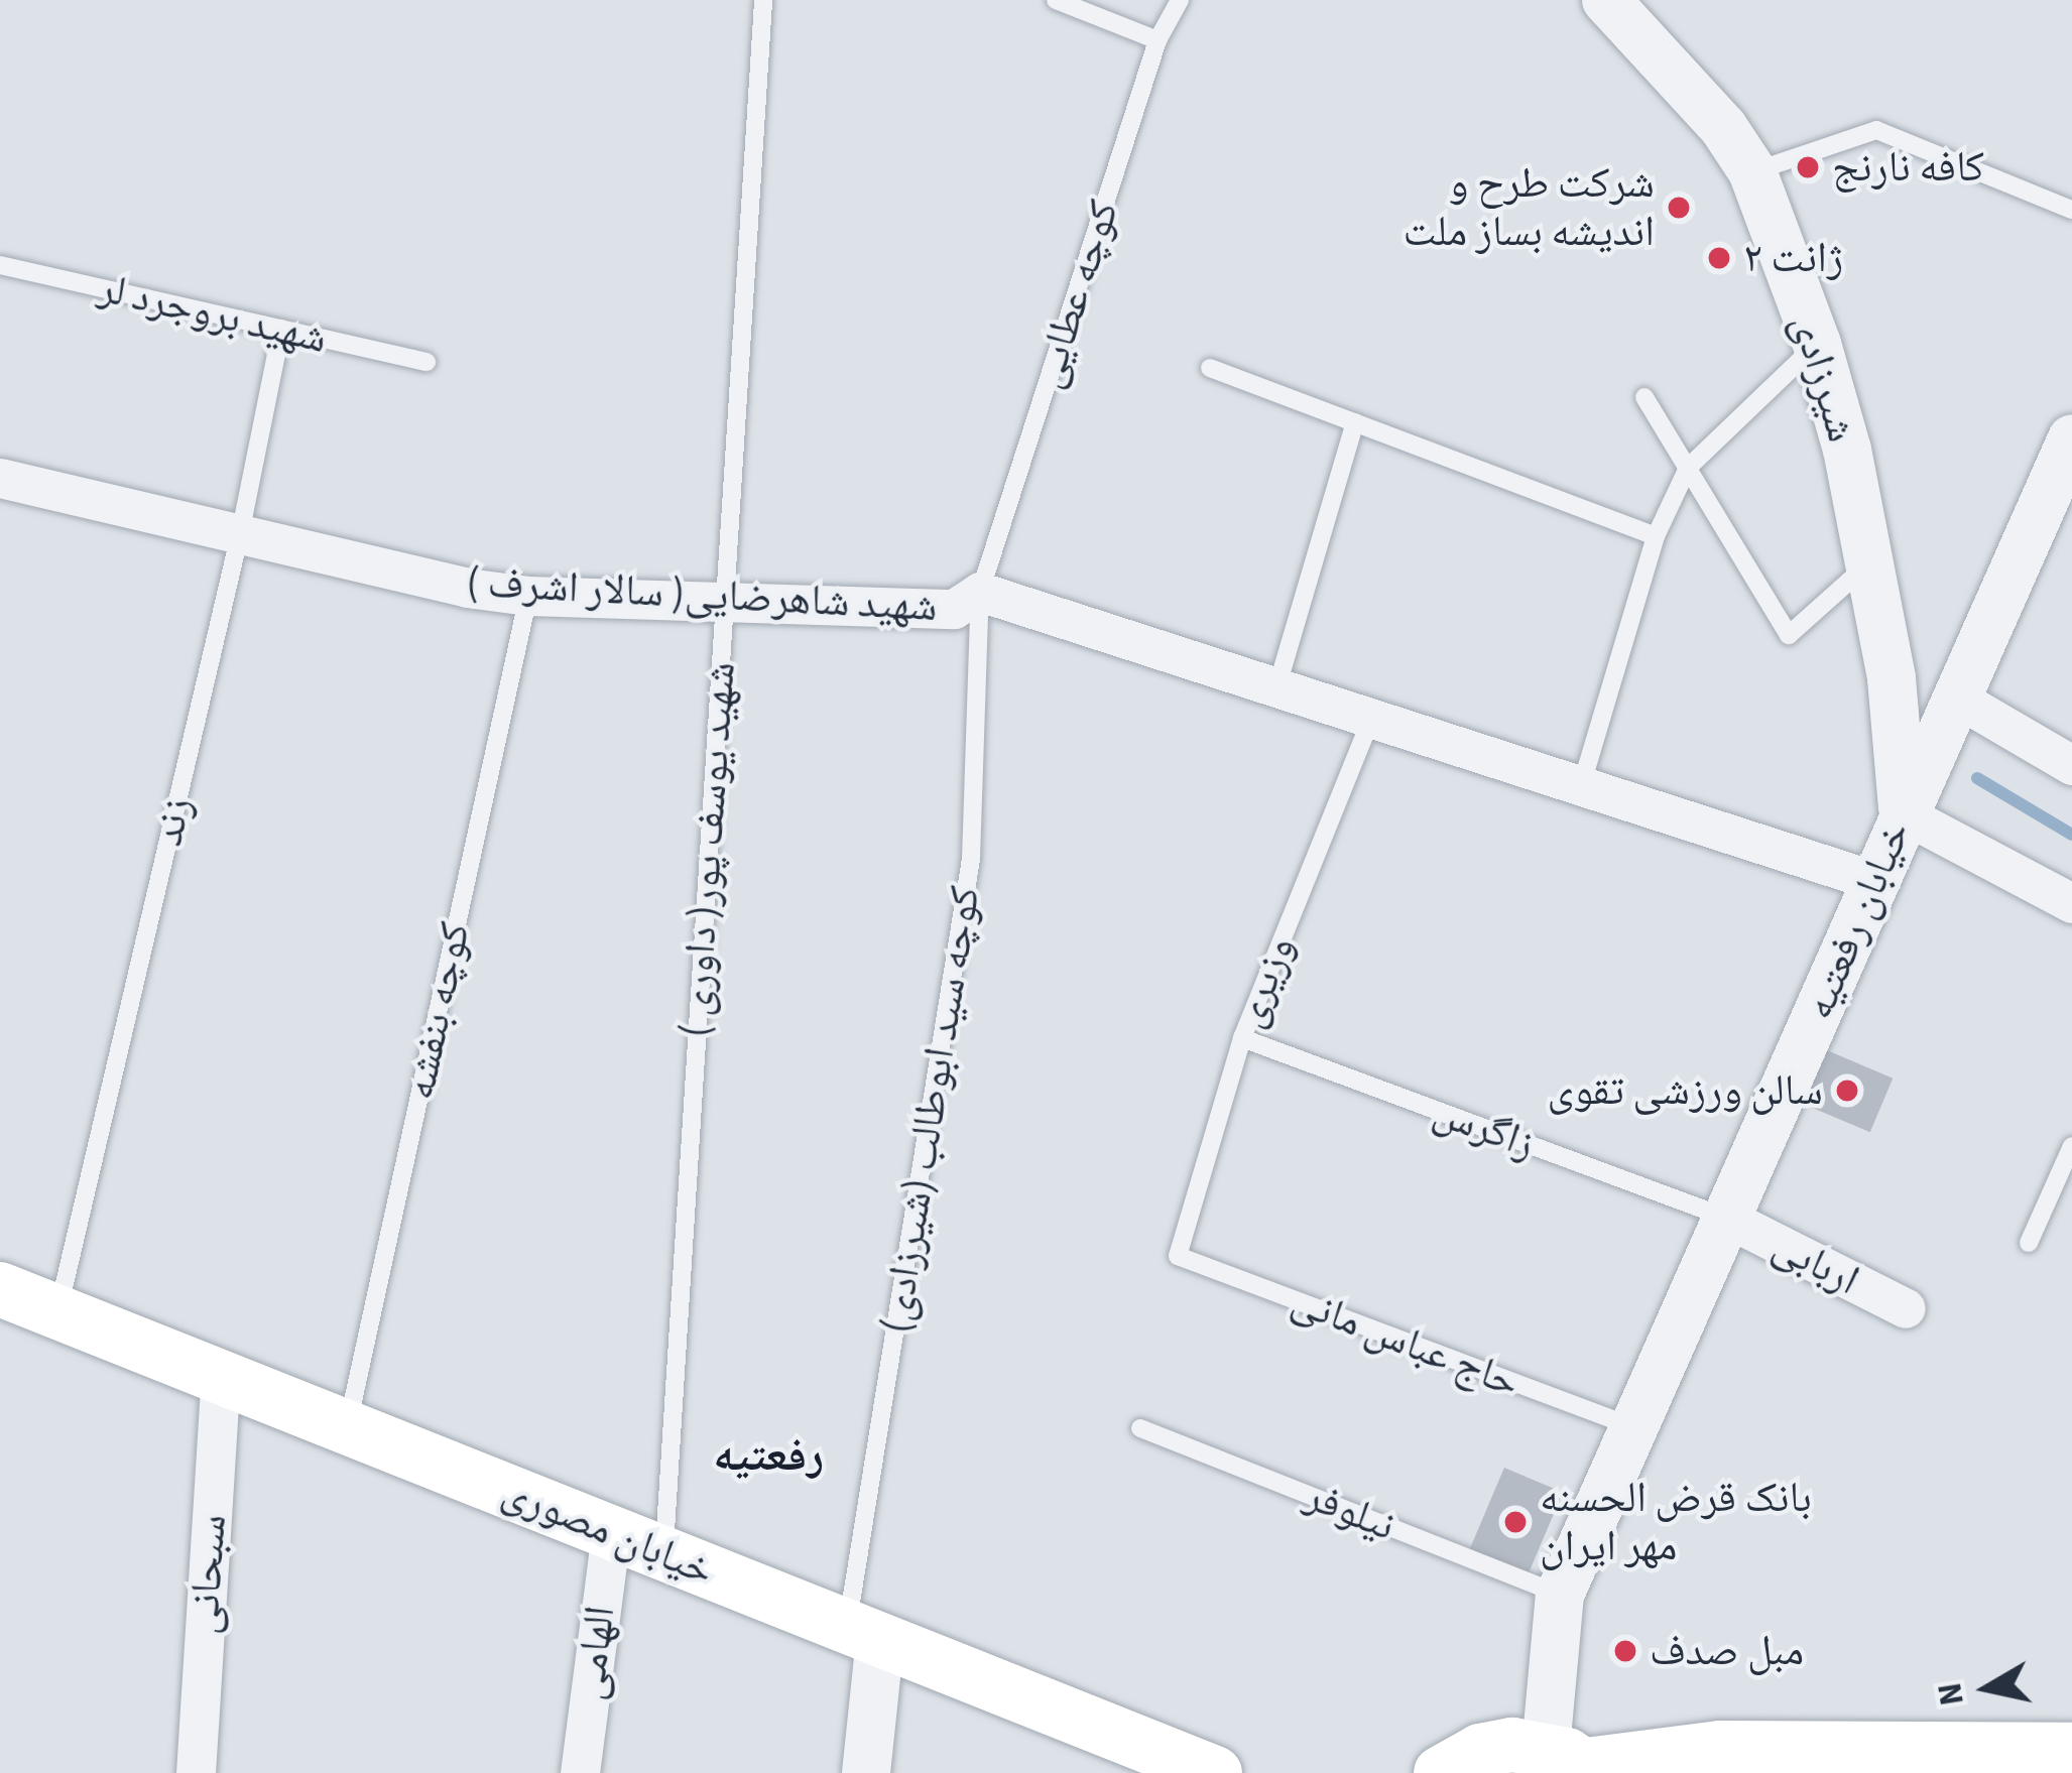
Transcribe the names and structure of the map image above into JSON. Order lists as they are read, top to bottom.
{
  "streets": {
    "main road": ["خیابان مصوری"],
    "street": [
      "شیرزادی",
      "شهید شاهرضایی( سالار اشرف )",
      "خیابان رفعتیه",
      "اربابی",
      "سبحانی",
      "الهامی"
    ],
    "lane": [
      "کوچه عطایی",
      "شهید بروجرد لر",
      "زند",
      "شهید یوسف پور( داوری )",
      "وزیری",
      "کوچه بنفشه",
      "کوچه سید ابوطالب (شیرزادی)",
      "زاگرس",
      "حاج عباس مانی",
      "نیلوفر"
    ]
  },
  "crossings": [
    ["کوچه عطایی", "شهید شاهرضایی( سالار اشرف )"],
    ["کوچه عطایی", "کوچه سید ابوطالب (شیرزادی)"],
    ["شهید بروجرد لر", "زند"],
    ["شیرزادی", "خیابان رفعتیه"],
    ["شهید شاهرضایی( سالار اشرف )", "زند"],
    ["شهید شاهرضایی( سالار اشرف )", "شهید یوسف پور( داوری )"],
    ["شهید شاهرضایی( سالار اشرف )", "خیابان رفعتیه"],
    ["شهید شاهرضایی( سالار اشرف )", "وزیری"],
    ["شهید شاهرضایی( سالار اشرف )", "کوچه بنفشه"],
    ["شهید شاهرضایی( سالار اشرف )", "کوچه سید ابوطالب (شیرزادی)"],
    ["زند", "خیابان مصوری"],
    ["شهید یوسف پور( داوری )", "خیابان مصوری"],
    ["خیابان رفعتیه", "زاگرس"],
    ["خیابان رفعتیه", "اربابی"],
    ["خیابان رفعتیه", "حاج عباس مانی"],
    ["خیابان رفعتیه", "نیلوفر"],
    ["وزیری", "زاگرس"],
    ["وزیری", "حاج عباس مانی"],
    ["کوچه بنفشه", "خیابان مصوری"],
    ["کوچه سید ابوطالب (شیرزادی)", "خیابان مصوری"],
    ["زاگرس", "اربابی"],
    ["خیابان مصوری", "سبحانی"],
    ["خیابان مصوری", "الهامی"]
  ],
  "districts": ["رفعتیه"],
  "places": [
    "کافه نارنج",
    "شرکت طرح و اندیشه بساز ملت",
    "ژانت ۲",
    "سالن ورزشی تقوی",
    "بانک قرض الحسنه مهر ایران",
    "مبل صدف"
  ],
  "north": "left"
}
